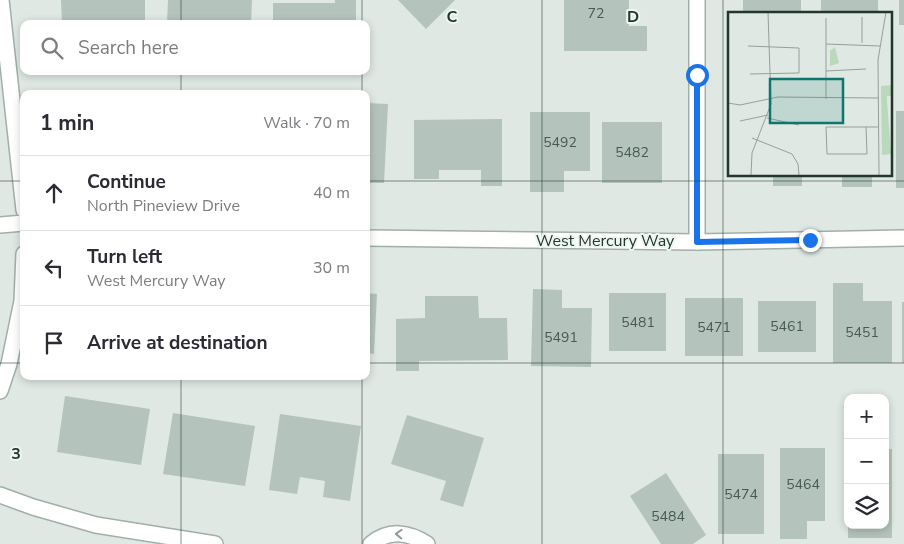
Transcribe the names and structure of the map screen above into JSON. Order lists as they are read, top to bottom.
{
  "streets": {
    "street": ["West Mercury Way"]
  },
  "house_numbers": [
    "72",
    "5492",
    "5482",
    "5481",
    "5461",
    "5471",
    "5451",
    "5491",
    "5464",
    "5474",
    "5484"
  ],
  "page": {
    "search": "Search here",
    "heading": ["1 min", "Walk · 70 m"],
    "list": [
      ["Continue", "North Pineview Drive", "40 m"],
      ["Turn left", "West Mercury Way", "30 m"],
      "Arrive at destination"
    ],
    "map_buttons": ["+", "−"]
  },
  "grid": {
    "columns": ["C", "D"],
    "rows": ["3"]
  }
}
